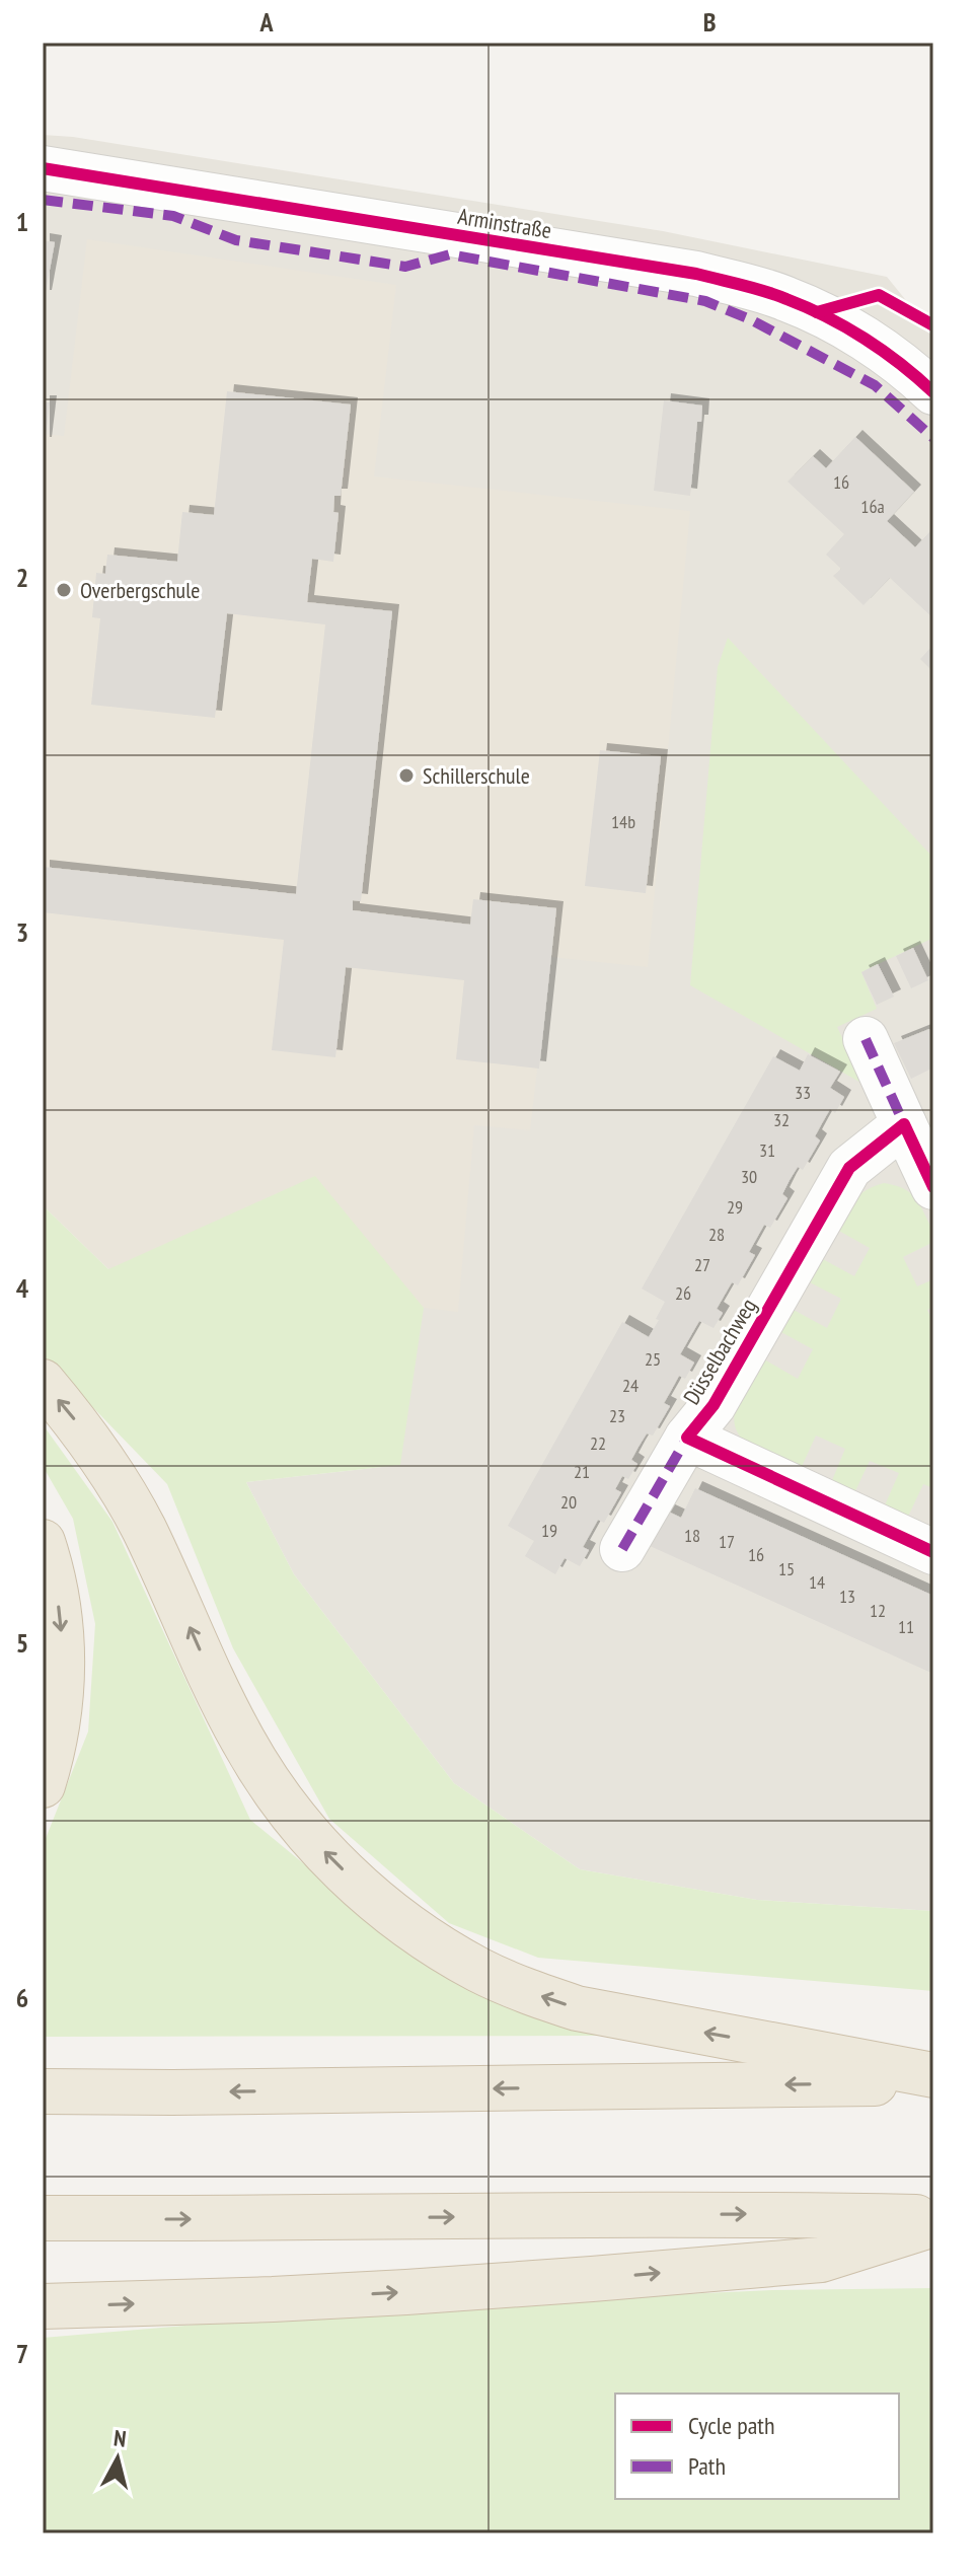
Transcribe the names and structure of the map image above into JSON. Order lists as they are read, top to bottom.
{
  "streets": {
    "street": ["Arminstraße", "Düsselbachweg"]
  },
  "places": ["Overbergschule", "Schillerschule"],
  "house_numbers": [
    "16",
    "16a",
    "14b",
    "33",
    "32",
    "31",
    "30",
    "29",
    "28",
    "27",
    "26",
    "25",
    "24",
    "23",
    "22",
    "21",
    "20",
    "19",
    "18",
    "17",
    "16",
    "15",
    "14",
    "13",
    "12",
    "11"
  ],
  "legend": ["Cycle path", "Path"],
  "north": "top",
  "grid": {
    "columns": ["A", "B"],
    "rows": [
      "1",
      "2",
      "3",
      "4",
      "5",
      "6",
      "7"
    ]
  }
}
